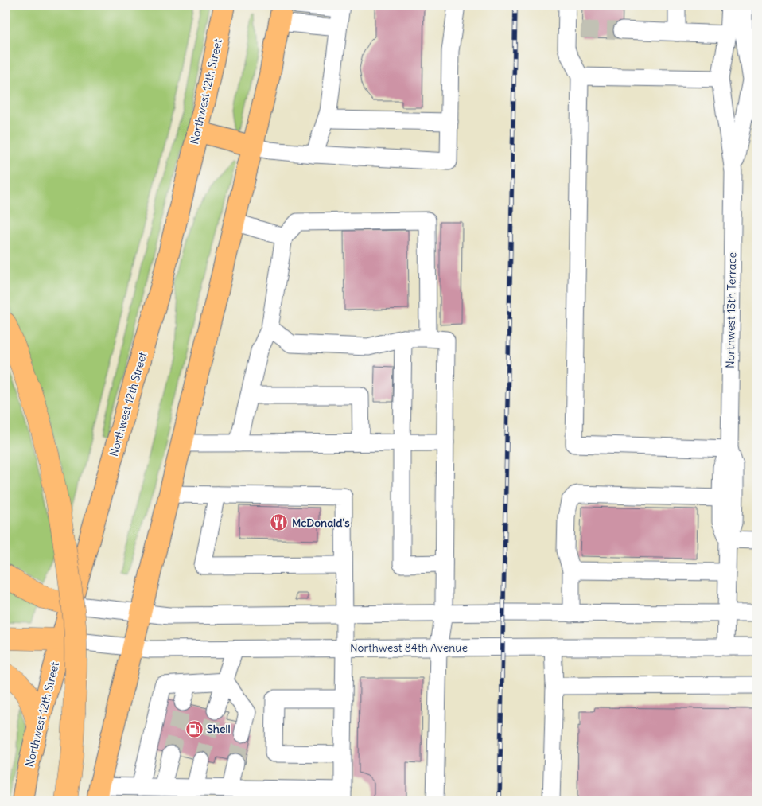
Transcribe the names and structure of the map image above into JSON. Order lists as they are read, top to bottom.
{
  "streets": {
    "main road": ["Northwest 12th Street"],
    "street": ["Northwest 13th Terrace", "Northwest 84th Avenue"]
  },
  "crossings": [
    ["Northwest 12th Street", "Northwest 84th Avenue"],
    ["Northwest 13th Terrace", "Northwest 84th Avenue"]
  ],
  "places": {
    "restaurant": ["McDonald's"],
    "fuel station": ["Shell"]
  }
}
